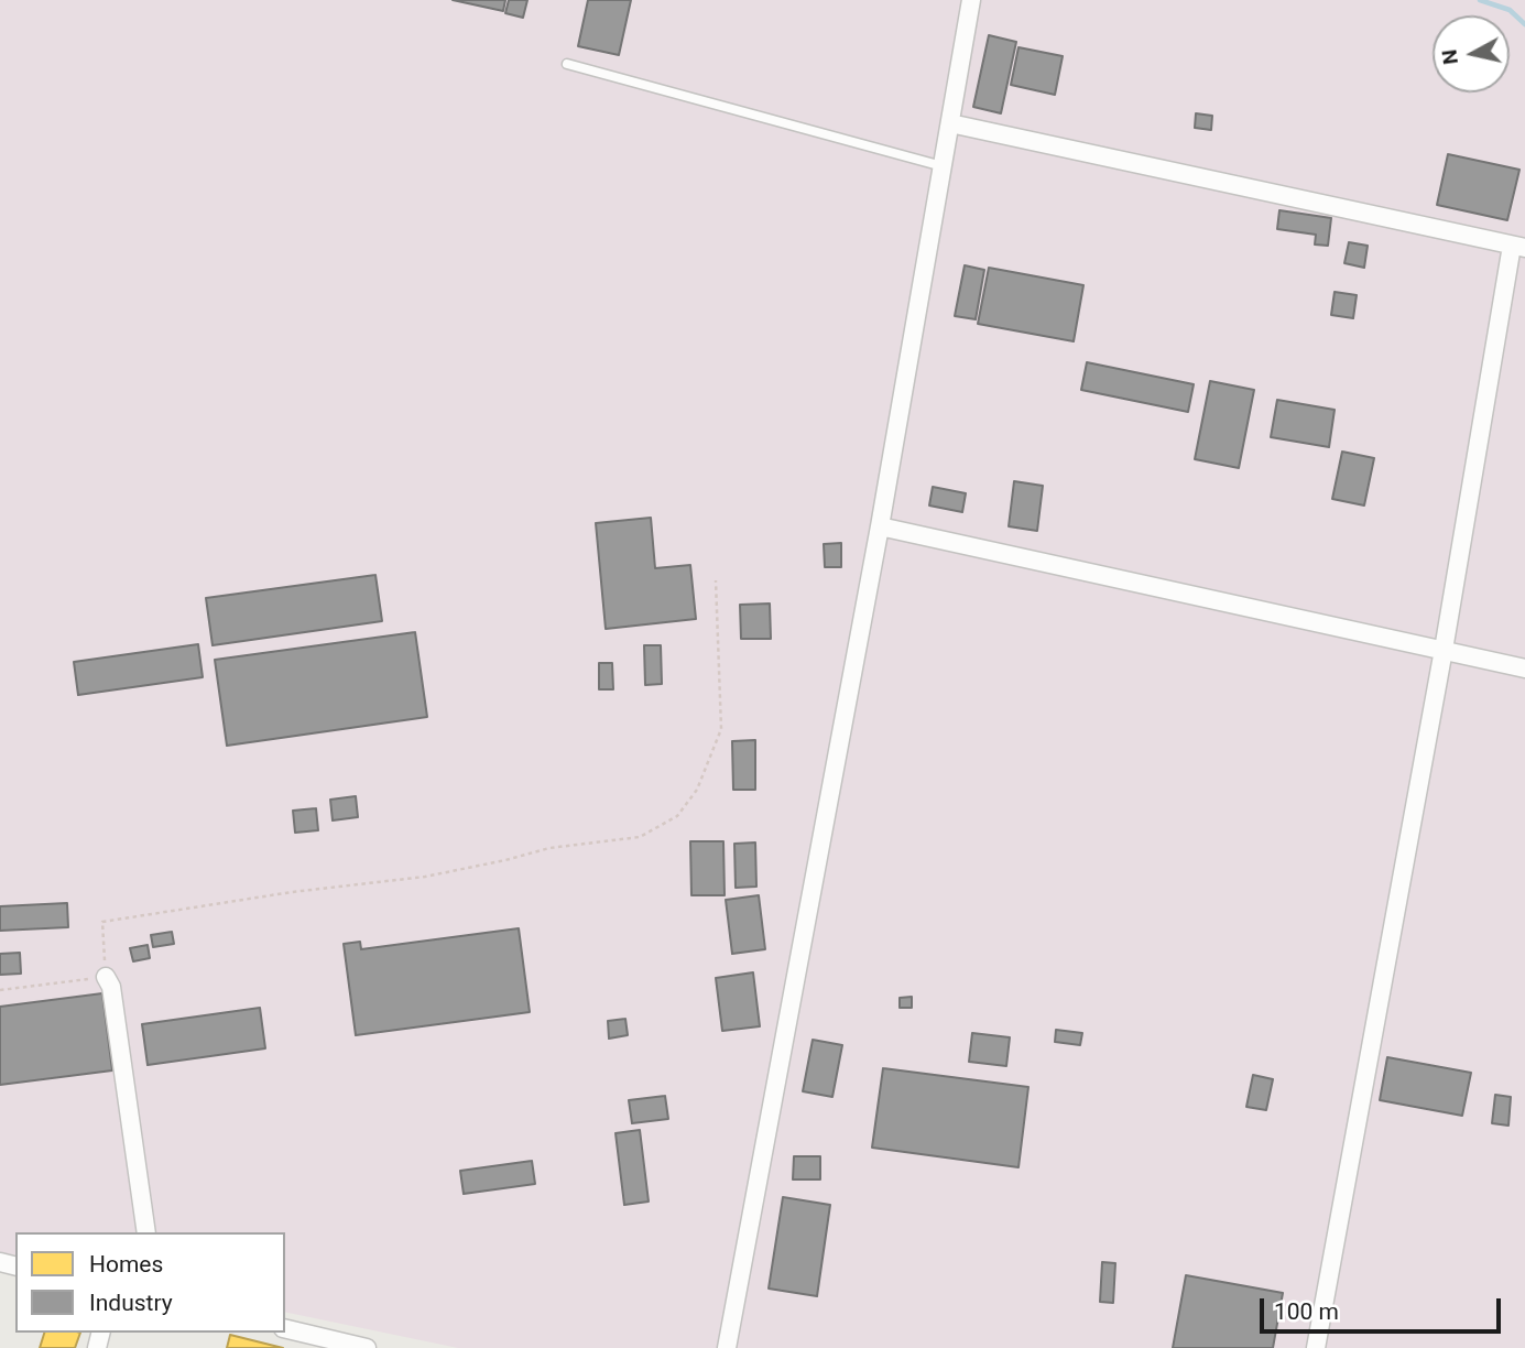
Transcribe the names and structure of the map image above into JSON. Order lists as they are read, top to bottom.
{
  "legend": ["Homes", "Industry"],
  "scale_bar": "100 m",
  "north": "left"
}
